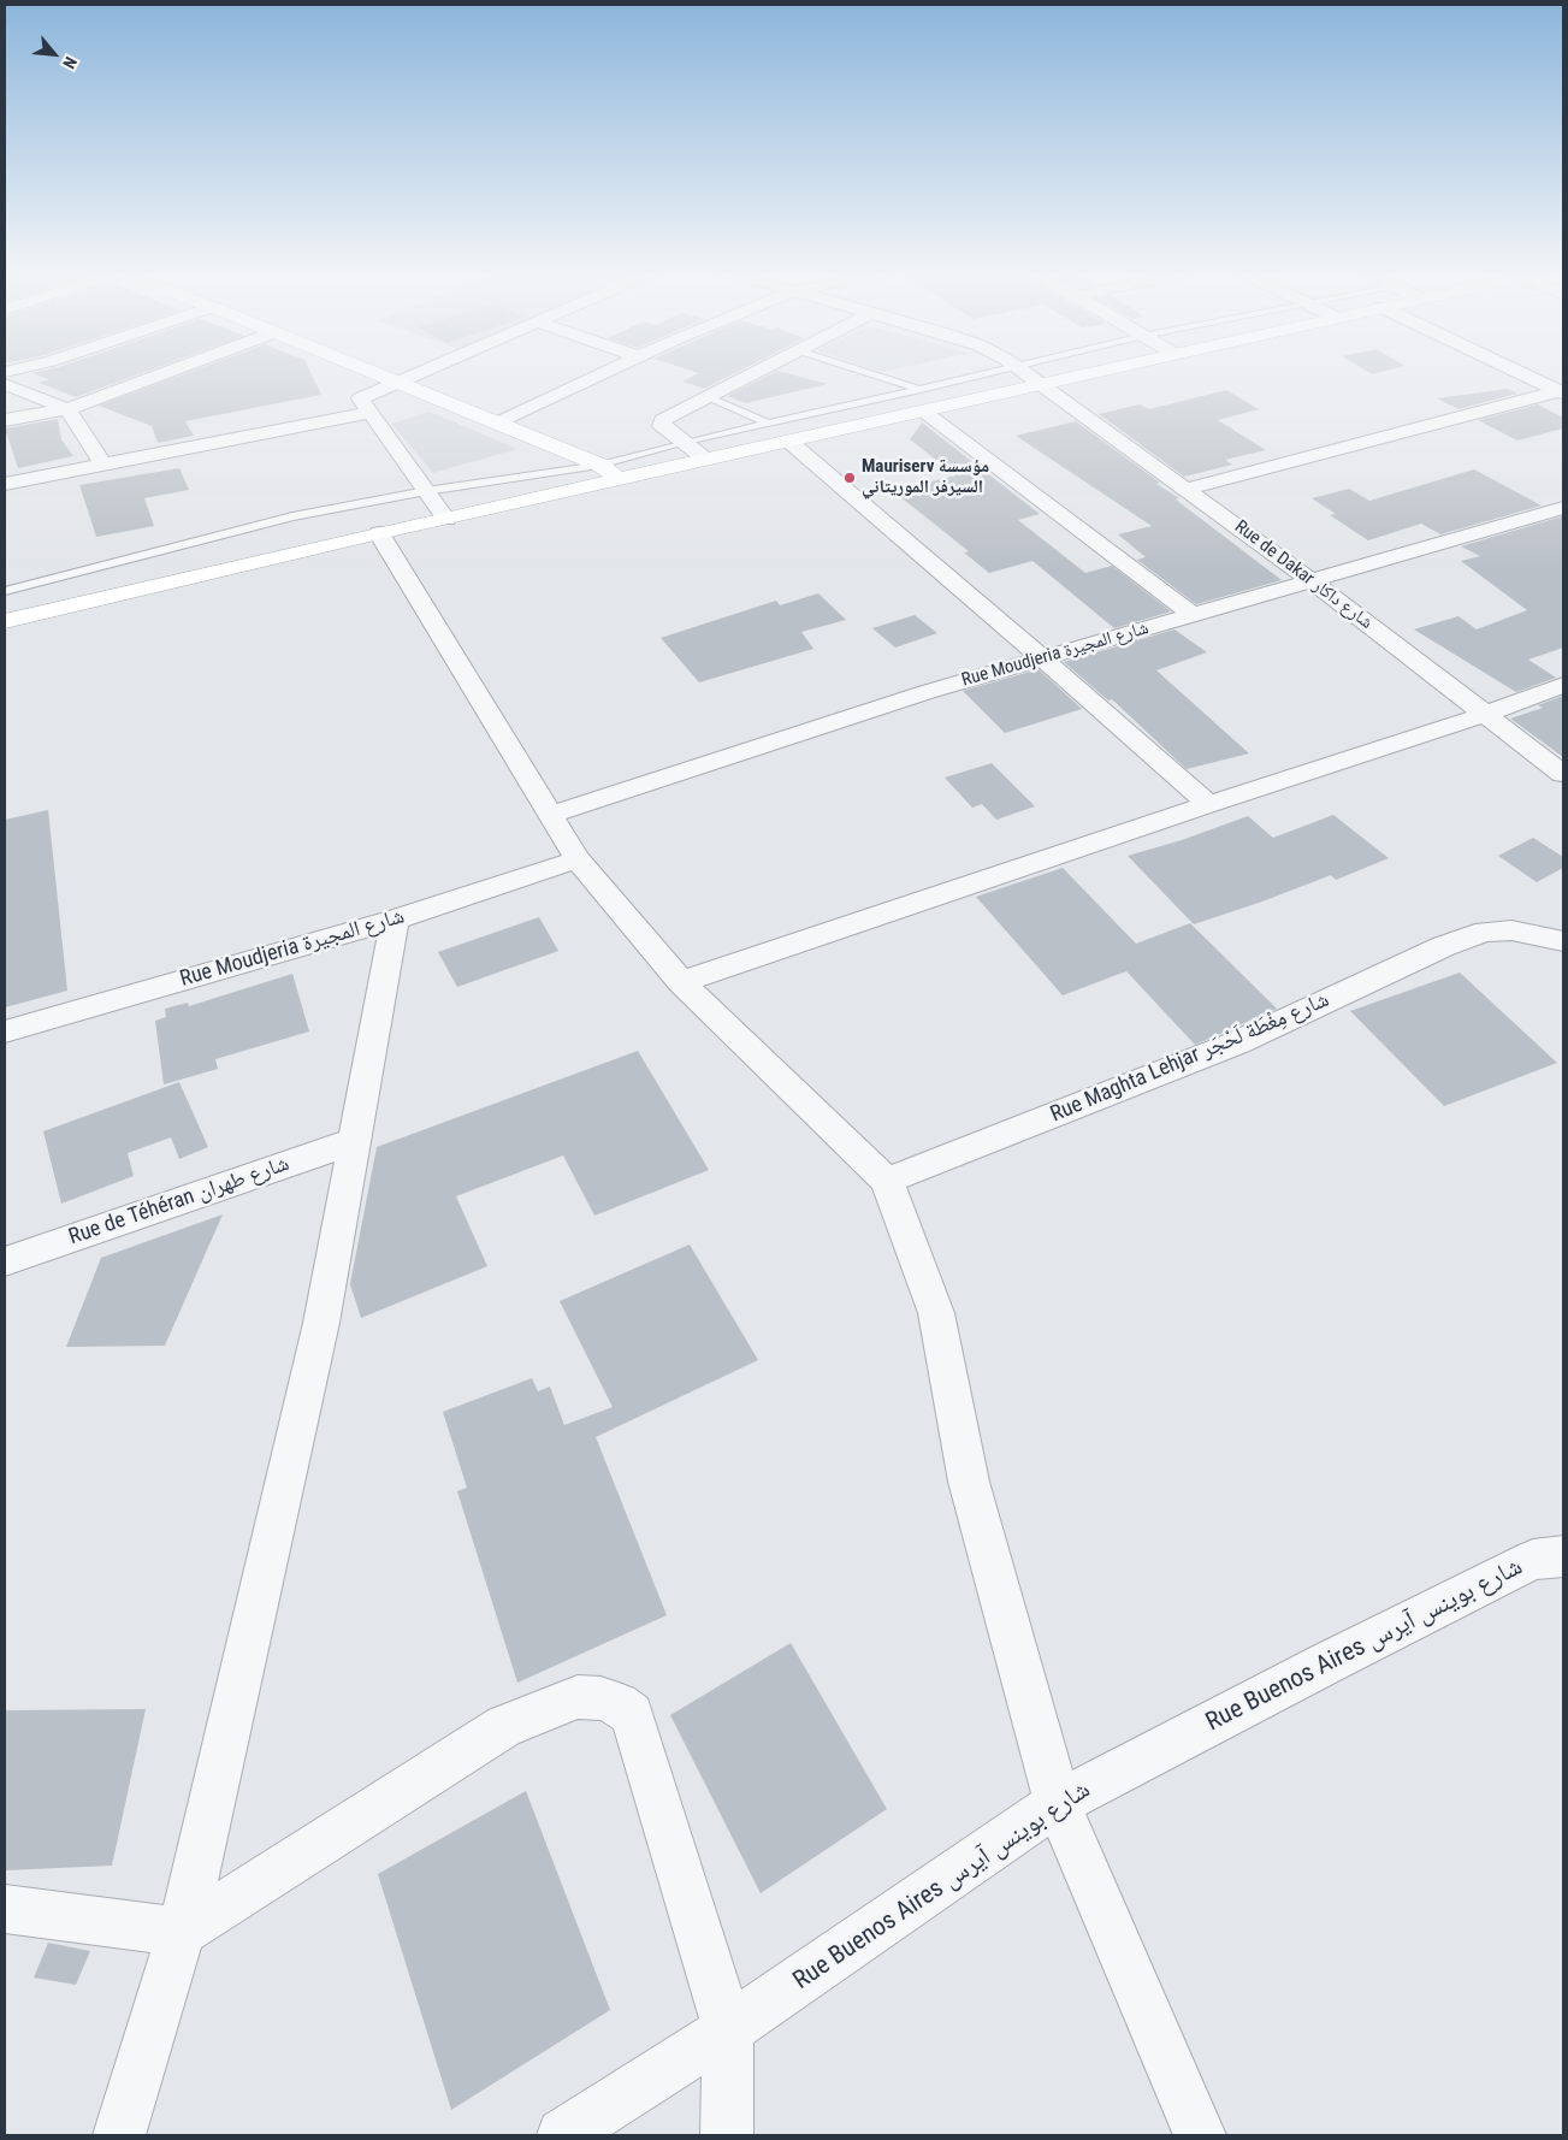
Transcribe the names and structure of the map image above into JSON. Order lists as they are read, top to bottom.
{
  "streets": {
    "street": [
      "Rue de Dakar شارع داكار",
      "Rue Moudjeria شارع المجيرة",
      "Rue Maghta Lehjar شارع مِغْطَة لَحْجَر",
      "Rue de Téhéran شارع طهران",
      "Rue Buenos Aires شارع بوينس آيرس"
    ]
  },
  "crossings": [
    ["Rue de Dakar شارع داكار", "Rue Moudjeria شارع المجيرة"]
  ],
  "places": ["Mauriserv مؤسسة السيرفر الموريتاني"],
  "north": "bottom right"
}
